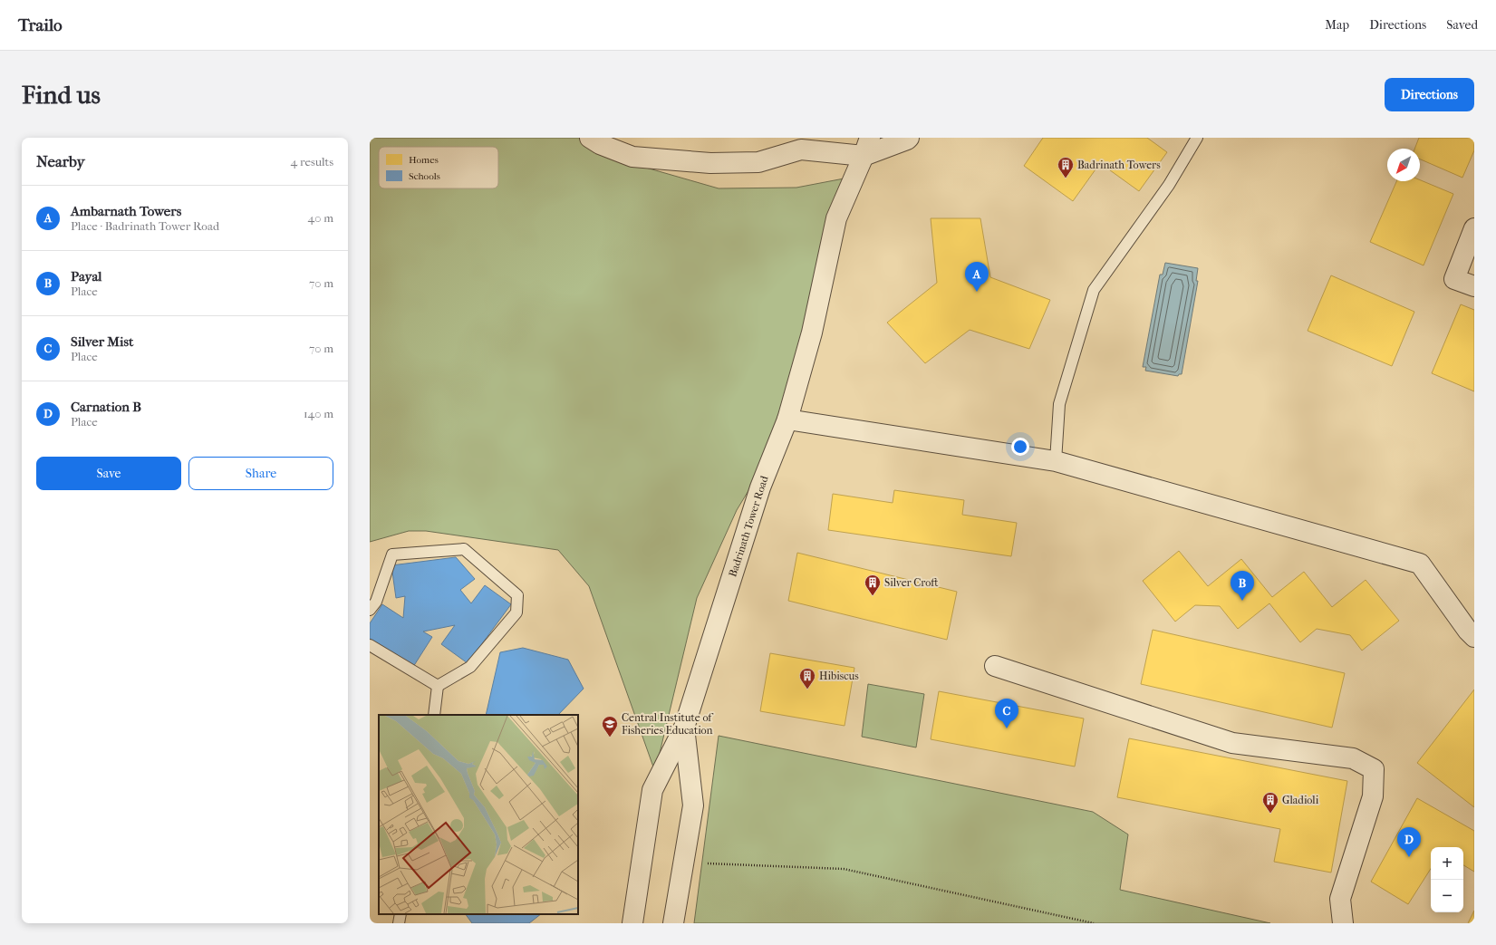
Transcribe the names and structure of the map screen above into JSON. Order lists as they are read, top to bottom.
{
  "streets": {
    "street": ["Badrinath Tower Road"]
  },
  "places": {
    "building": [
      "Badrinath Towers",
      "Silver Croft",
      "Hibiscus",
      "Gladioli"
    ],
    "school or university": ["Central Institute of Fisheries Education"]
  },
  "legend": ["Homes", "Schools"],
  "north": "bottom left",
  "page": {
    "header": "Trailo",
    "nav": ["Map", "Directions", "Saved"],
    "buttons": [
      "Directions",
      ["Save", "Share"]
    ],
    "title": "Find us",
    "heading": ["Nearby", "4 results"],
    "list": [
      {
        "mark": "A",
        "name": "Ambarnath Towers",
        "note": "Place · Badrinath Tower Road",
        "value": "40 m"
      },
      {
        "mark": "B",
        "name": "Payal",
        "note": "Place",
        "value": "70 m"
      },
      {
        "mark": "C",
        "name": "Silver Mist",
        "note": "Place",
        "value": "70 m"
      },
      {
        "mark": "D",
        "name": "Carnation B",
        "note": "Place",
        "value": "140 m"
      }
    ],
    "pins": [
      "A",
      "B",
      "C",
      "D"
    ],
    "map_buttons": ["+", "−"]
  }
}
